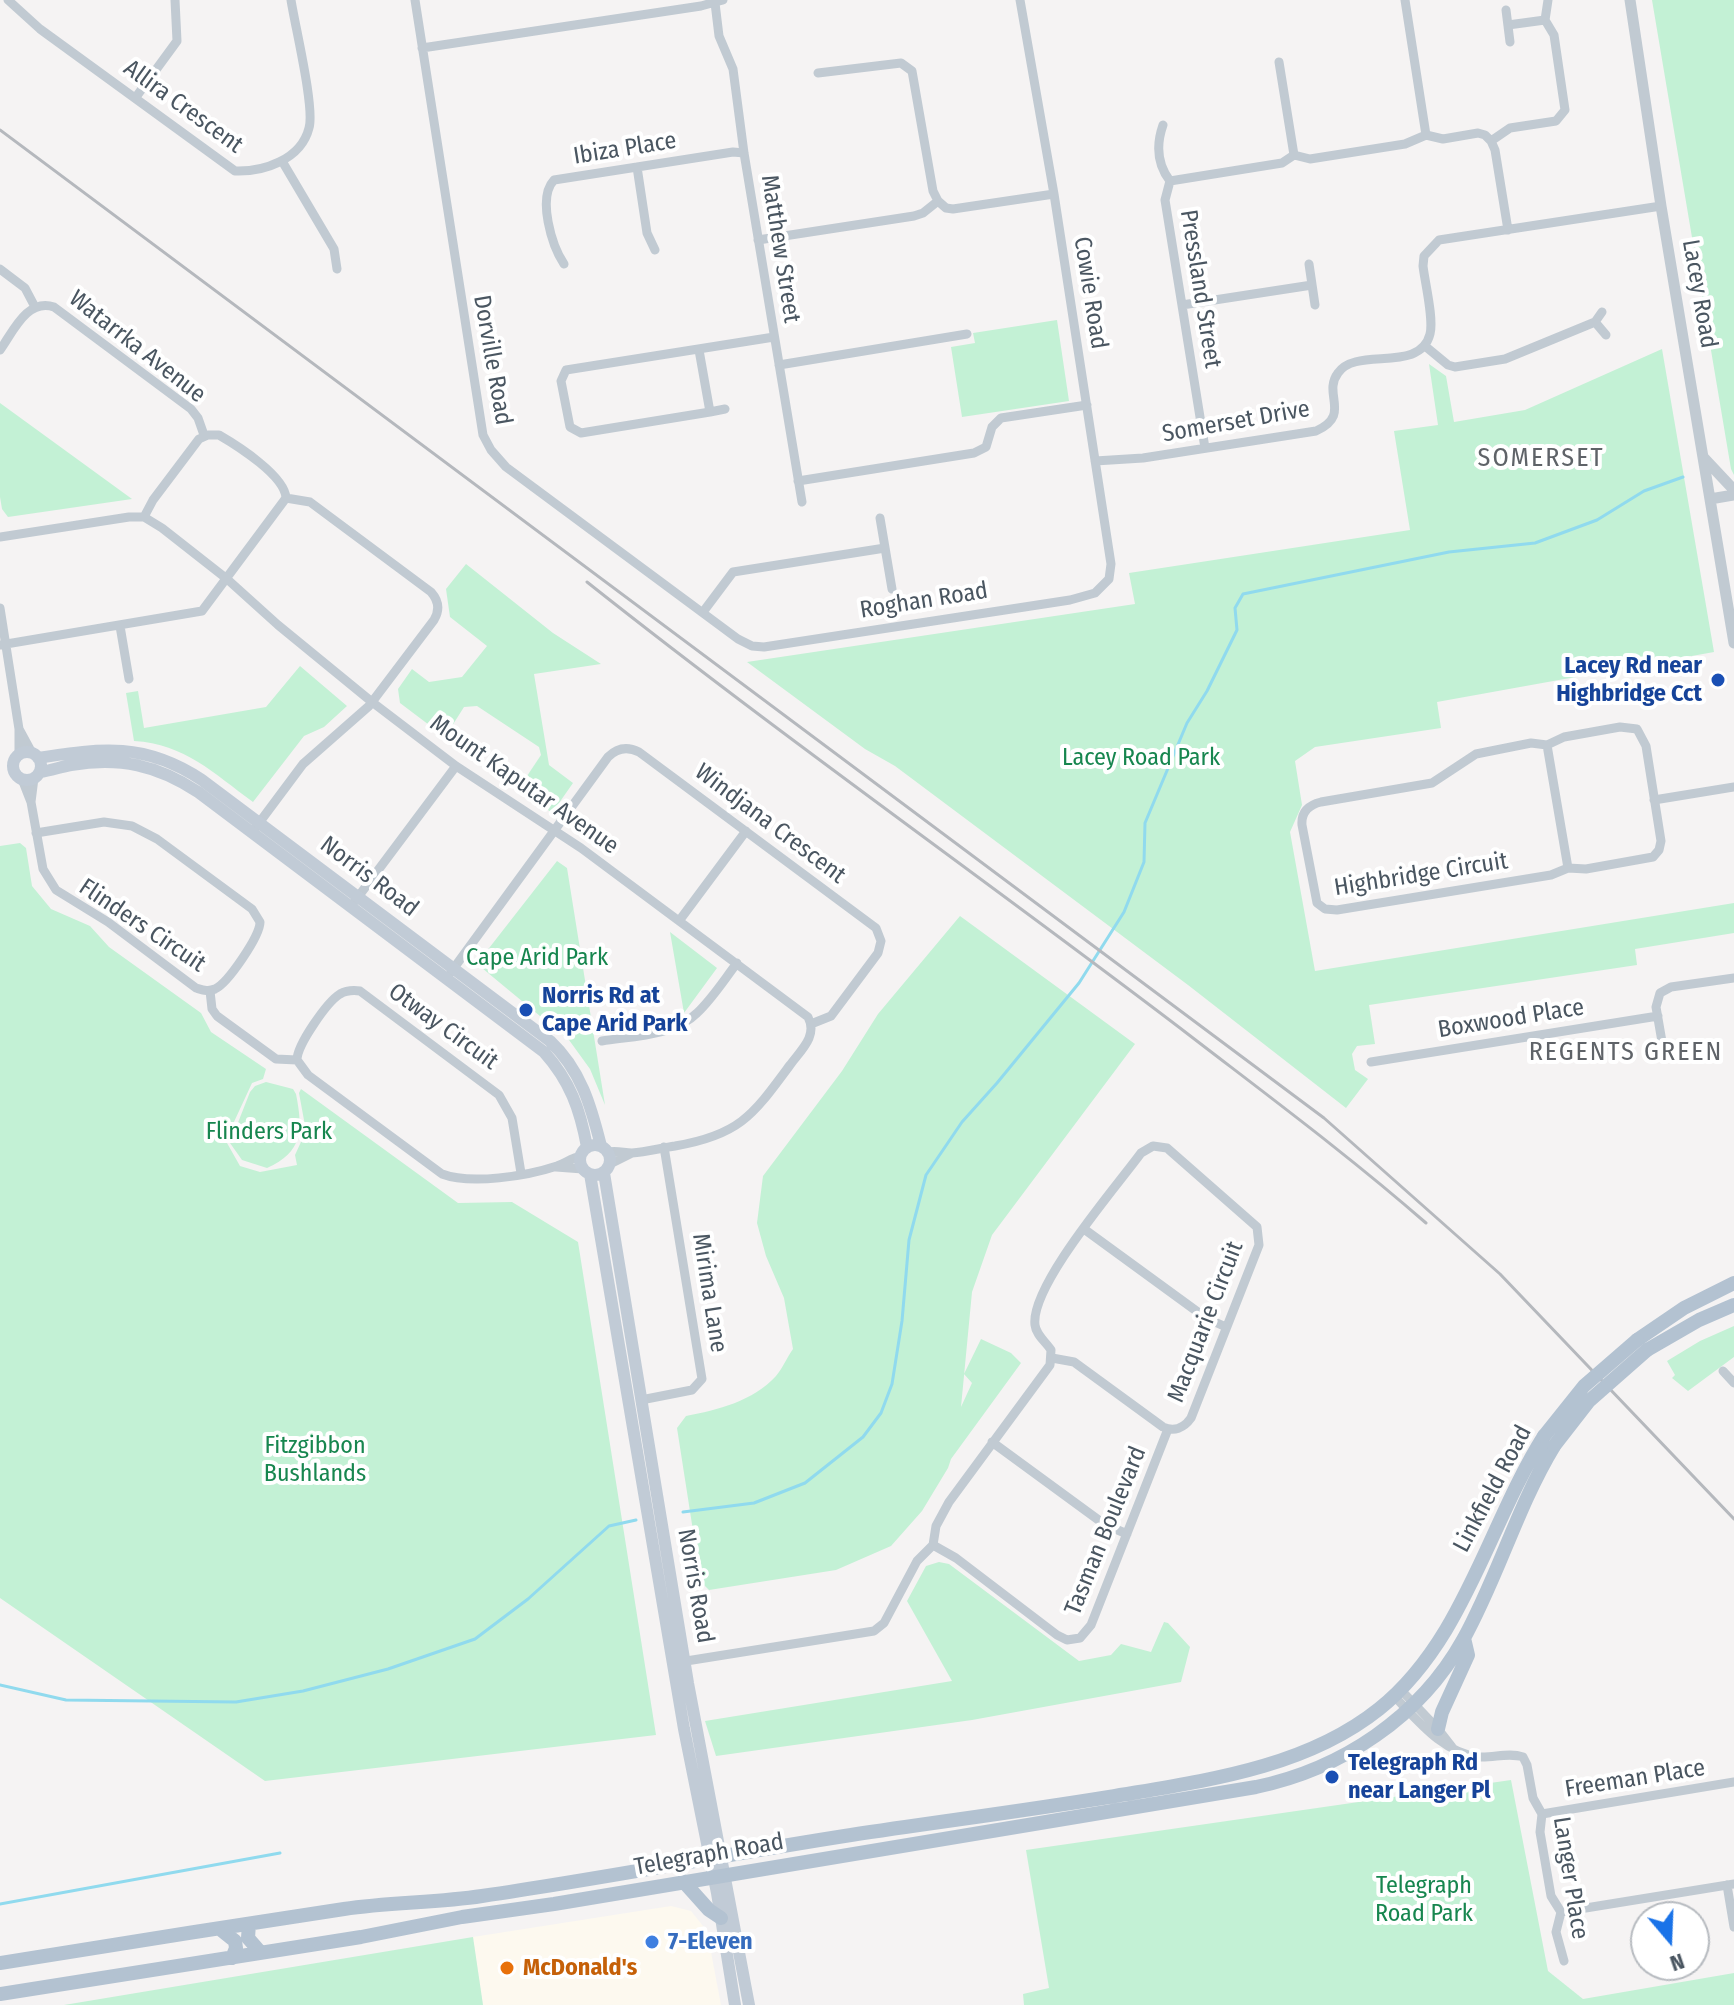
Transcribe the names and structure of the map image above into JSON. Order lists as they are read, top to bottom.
{
  "streets": {
    "main road": ["Norris Road", "Linkfield Road", "Telegraph Road"],
    "street": [
      "Allira Crescent",
      "Ibiza Place",
      "Matthew Street",
      "Pressland Street",
      "Cowie Road",
      "Lacey Road",
      "Watarrka Avenue",
      "Dorville Road",
      "Somerset Drive",
      "Roghan Road",
      "Mount Kaputar Avenue",
      "Windjana Crescent",
      "Highbridge Circuit",
      "Flinders Circuit",
      "Boxwood Place",
      "Otway Circuit",
      "Mirima Lane",
      "Macquarie Circuit",
      "Tasman Boulevard",
      "Freeman Place",
      "Langer Place"
    ]
  },
  "crossings": [
    ["Ibiza Place", "Matthew Street"],
    ["Pressland Street", "Somerset Drive"],
    ["Cowie Road", "Somerset Drive"],
    ["Cowie Road", "Roghan Road"],
    ["Dorville Road", "Roghan Road"],
    ["Mount Kaputar Avenue", "Windjana Crescent"],
    ["Norris Road", "Flinders Circuit"],
    ["Norris Road", "Mirima Lane"],
    ["Norris Road", "Telegraph Road"],
    ["Macquarie Circuit", "Tasman Boulevard"],
    ["Linkfield Road", "Telegraph Road"],
    ["Freeman Place", "Langer Place"]
  ],
  "districts": ["SOMERSET", "REGENTS GREEN"],
  "parks": [
    "Lacey Road Park",
    "Cape Arid Park",
    "Flinders Park",
    "Fitzgibbon Bushlands",
    "Telegraph Road Park"
  ],
  "places": [
    "Lacey Rd near Highbridge Cct",
    "Norris Rd at Cape Arid Park",
    "Telegraph Rd near Langer Pl",
    "7-Eleven",
    "McDonald's"
  ],
  "north": "bottom"
}
